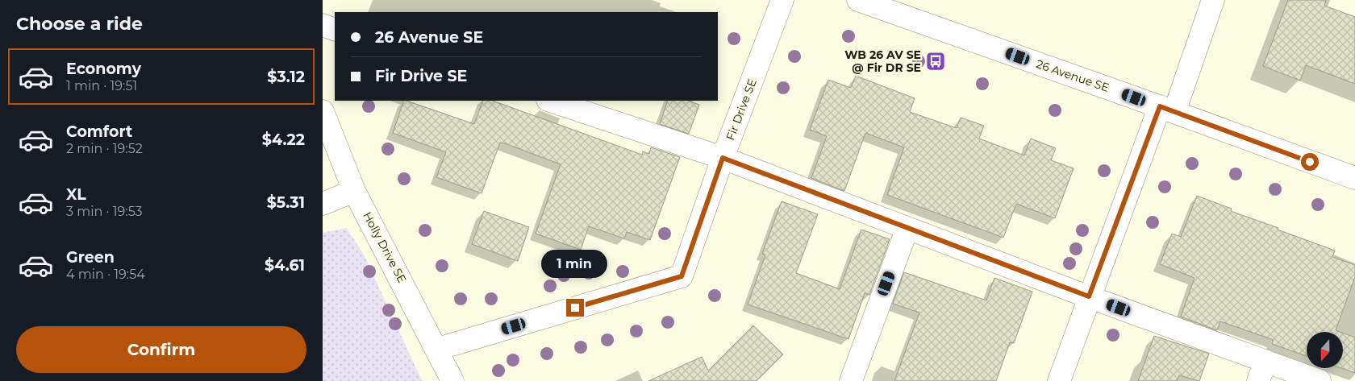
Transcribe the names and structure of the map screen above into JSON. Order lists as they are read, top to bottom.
{
  "streets": {
    "street": ["26 Avenue SE", "Fir Drive SE", "Holly Drive SE"]
  },
  "crossings": [
    ["Fir Drive SE", "Holly Drive SE"]
  ],
  "places": {
    "bus stop": ["WB 26 AV SE @ Fir DR SE"]
  },
  "north": "bottom",
  "page": {
    "heading": "Choose a ride",
    "banner": ["26 Avenue SE", "Fir Drive SE"],
    "list": [
      {
        "name": "Economy",
        "note": "1 min · 19:51",
        "value": "$3.12"
      },
      {
        "name": "Comfort",
        "note": "2 min · 19:52",
        "value": "$4.22"
      },
      {
        "name": "XL",
        "note": "3 min · 19:53",
        "value": "$5.31"
      },
      {
        "name": "Green",
        "note": "4 min · 19:54",
        "value": "$4.61"
      }
    ],
    "bubble": "1 min",
    "buttons": "Confirm"
  }
}
